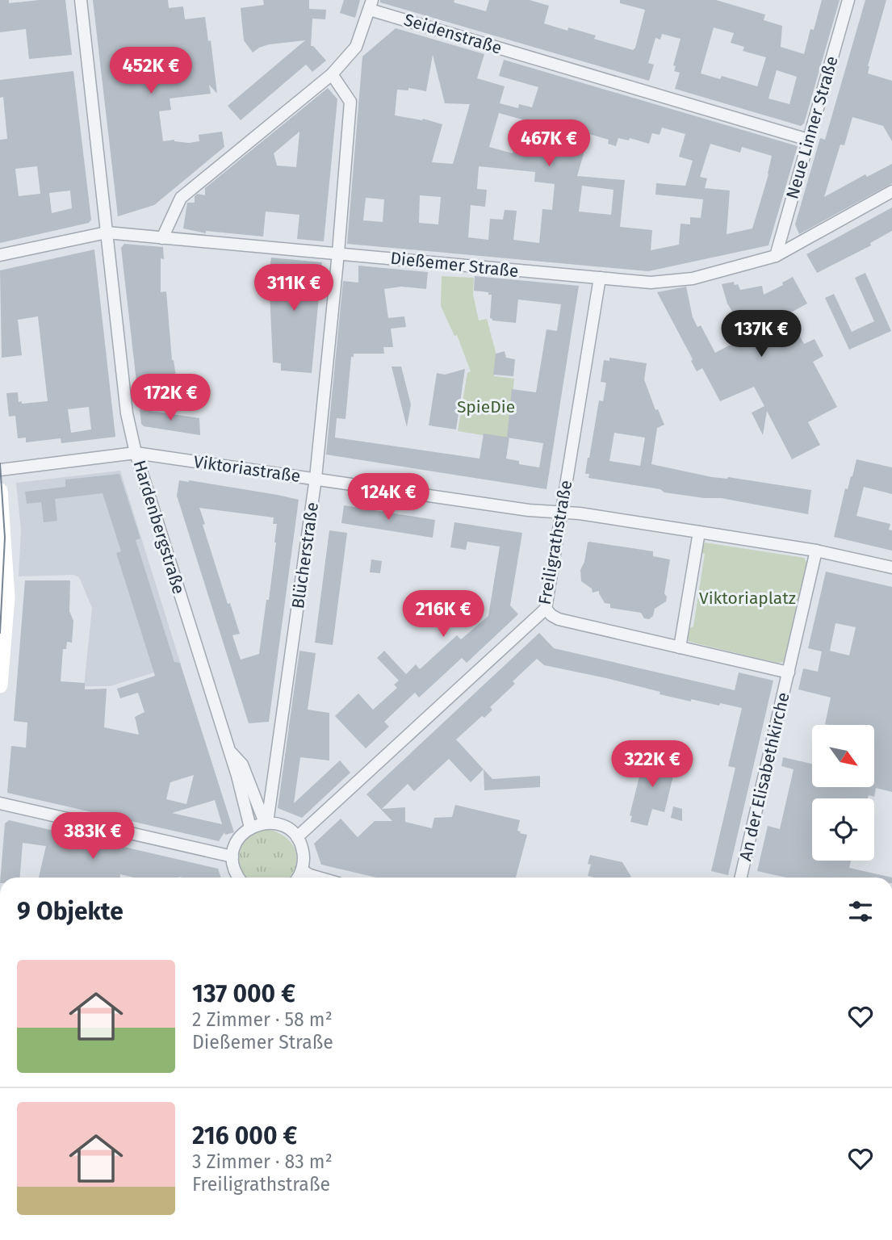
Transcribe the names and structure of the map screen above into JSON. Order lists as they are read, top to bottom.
{
  "streets": {
    "street": [
      "Seidenstraße",
      "Neue Linner Straße",
      "Dießemer Straße",
      "Viktoriastraße",
      "Hardenbergstraße",
      "Freiligrathstraße",
      "Blücherstraße",
      "An der Elisabethkirche"
    ]
  },
  "crossings": [
    ["Seidenstraße", "Neue Linner Straße"],
    ["Seidenstraße", "Dießemer Straße"],
    ["Seidenstraße", "Blücherstraße"],
    ["Neue Linner Straße", "Dießemer Straße"],
    ["Dießemer Straße", "Hardenbergstraße"],
    ["Dießemer Straße", "Freiligrathstraße"],
    ["Dießemer Straße", "Blücherstraße"],
    ["Viktoriastraße", "Hardenbergstraße"],
    ["Viktoriastraße", "Freiligrathstraße"],
    ["Viktoriastraße", "Blücherstraße"],
    ["Hardenbergstraße", "Blücherstraße"]
  ],
  "parks": ["SpieDie", "Viktoriaplatz"],
  "north": "bottom right",
  "page": {
    "price": [
      "452K €",
      "467K €",
      "311K €",
      "137K €",
      "172K €",
      "124K €",
      "216K €",
      "322K €",
      "383K €"
    ],
    "heading": "9 Objekte",
    "list": [
      {
        "name": "137 000 €",
        "note": "2 Zimmer · 58 m² · Dießemer Straße"
      },
      {
        "name": "216 000 €",
        "note": "3 Zimmer · 83 m² · Freiligrathstraße"
      }
    ]
  }
}
